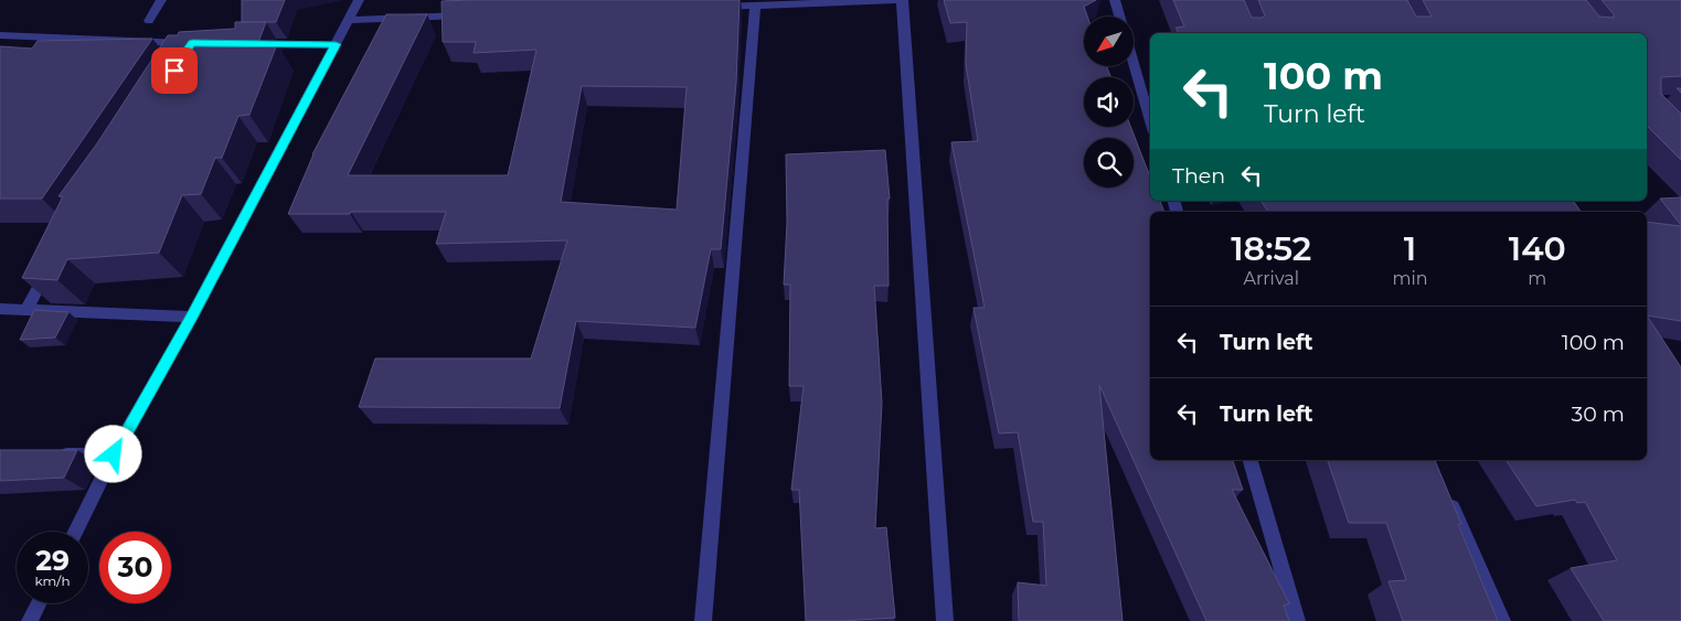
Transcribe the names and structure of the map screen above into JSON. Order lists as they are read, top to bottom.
{
  "north": "bottom left",
  "page": {
    "turn": ["100 m", "Turn left"],
    "then": "Then",
    "eta": [
      "18:52",
      "Arrival",
      "1",
      "min",
      "140",
      "m"
    ],
    "list": [
      {
        "name": "Turn left",
        "value": "100 m"
      },
      {
        "name": "Turn left",
        "value": "30 m"
      }
    ],
    "speed": "29 km/h",
    "limit": "30"
  }
}
